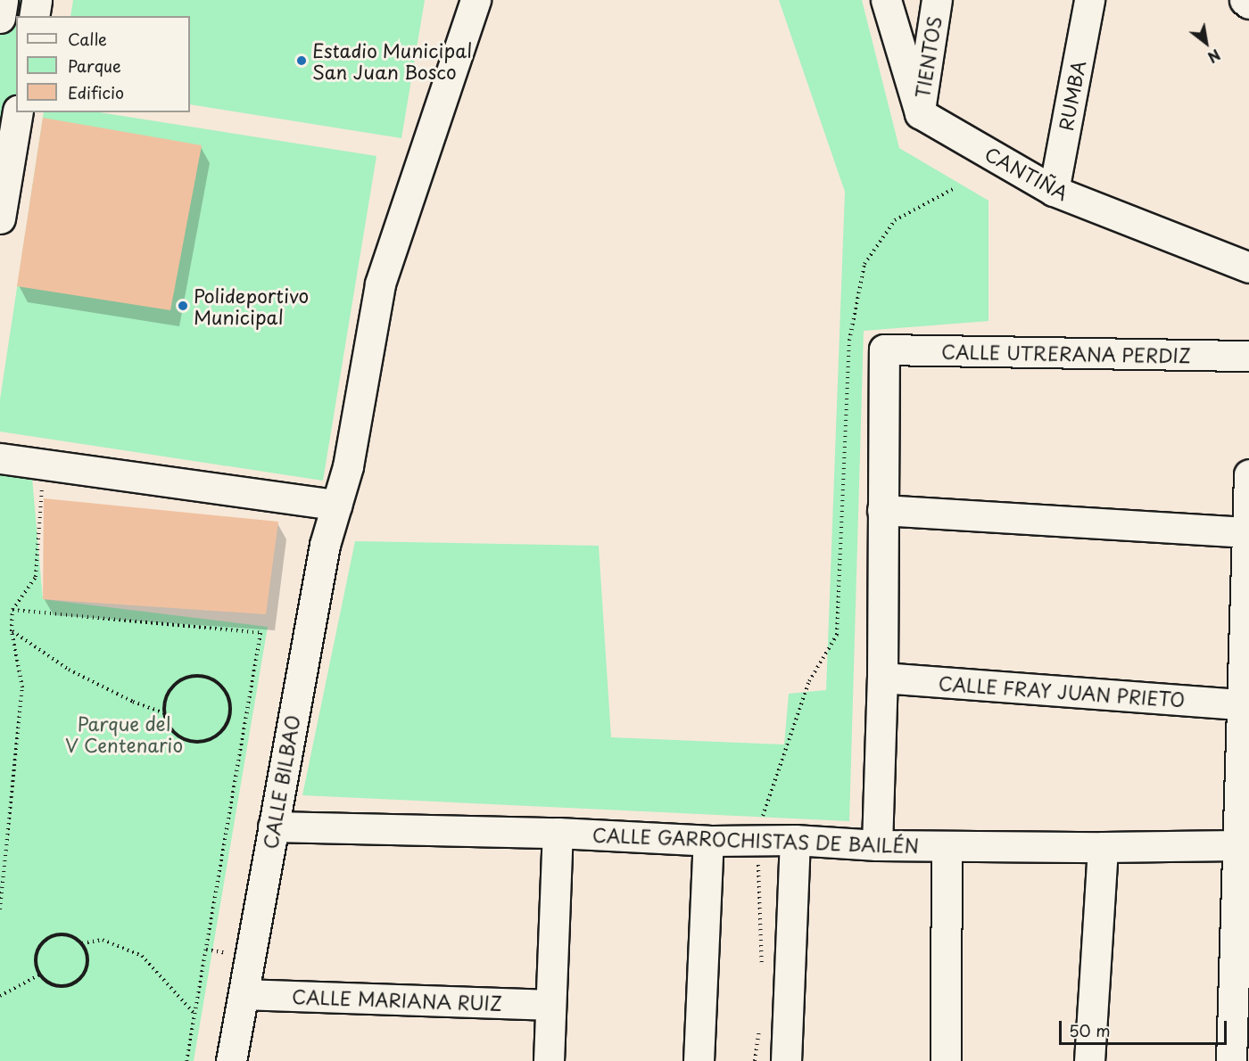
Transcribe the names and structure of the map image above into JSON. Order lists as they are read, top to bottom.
{
  "streets": {
    "street": [
      "TIENTOS",
      "RUMBA",
      "CANTIÑA",
      "CALLE UTRERANA PERDIZ",
      "CALLE FRAY JUAN PRIETO",
      "CALLE BILBAO",
      "CALLE GARROCHISTAS DE BAILÉN",
      "CALLE MARIANA RUIZ"
    ]
  },
  "crossings": [
    ["TIENTOS", "CANTIÑA"],
    ["RUMBA", "CANTIÑA"],
    ["CALLE BILBAO", "CALLE GARROCHISTAS DE BAILÉN"],
    ["CALLE BILBAO", "CALLE MARIANA RUIZ"]
  ],
  "parks": ["Parque del V Centenario"],
  "places": ["Estadio Municipal San Juan Bosco", "Polideportivo Municipal"],
  "legend": ["Calle", "Parque", "Edificio"],
  "scale_bar": "50 m",
  "north": "bottom right"
}
